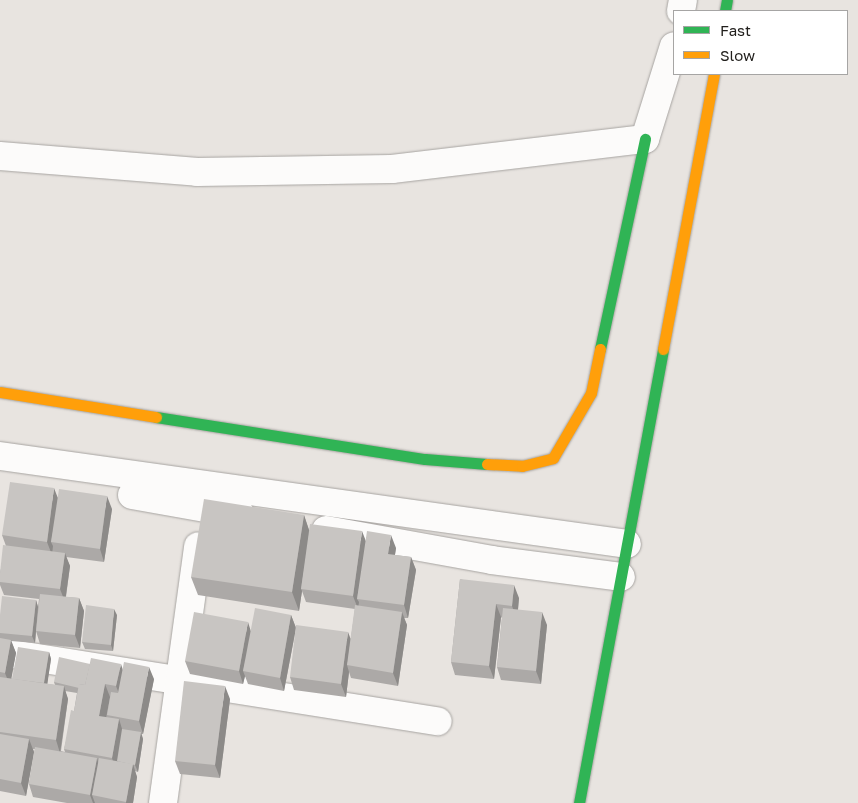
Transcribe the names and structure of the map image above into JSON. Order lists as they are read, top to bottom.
{
  "legend": ["Fast", "Slow"]
}
